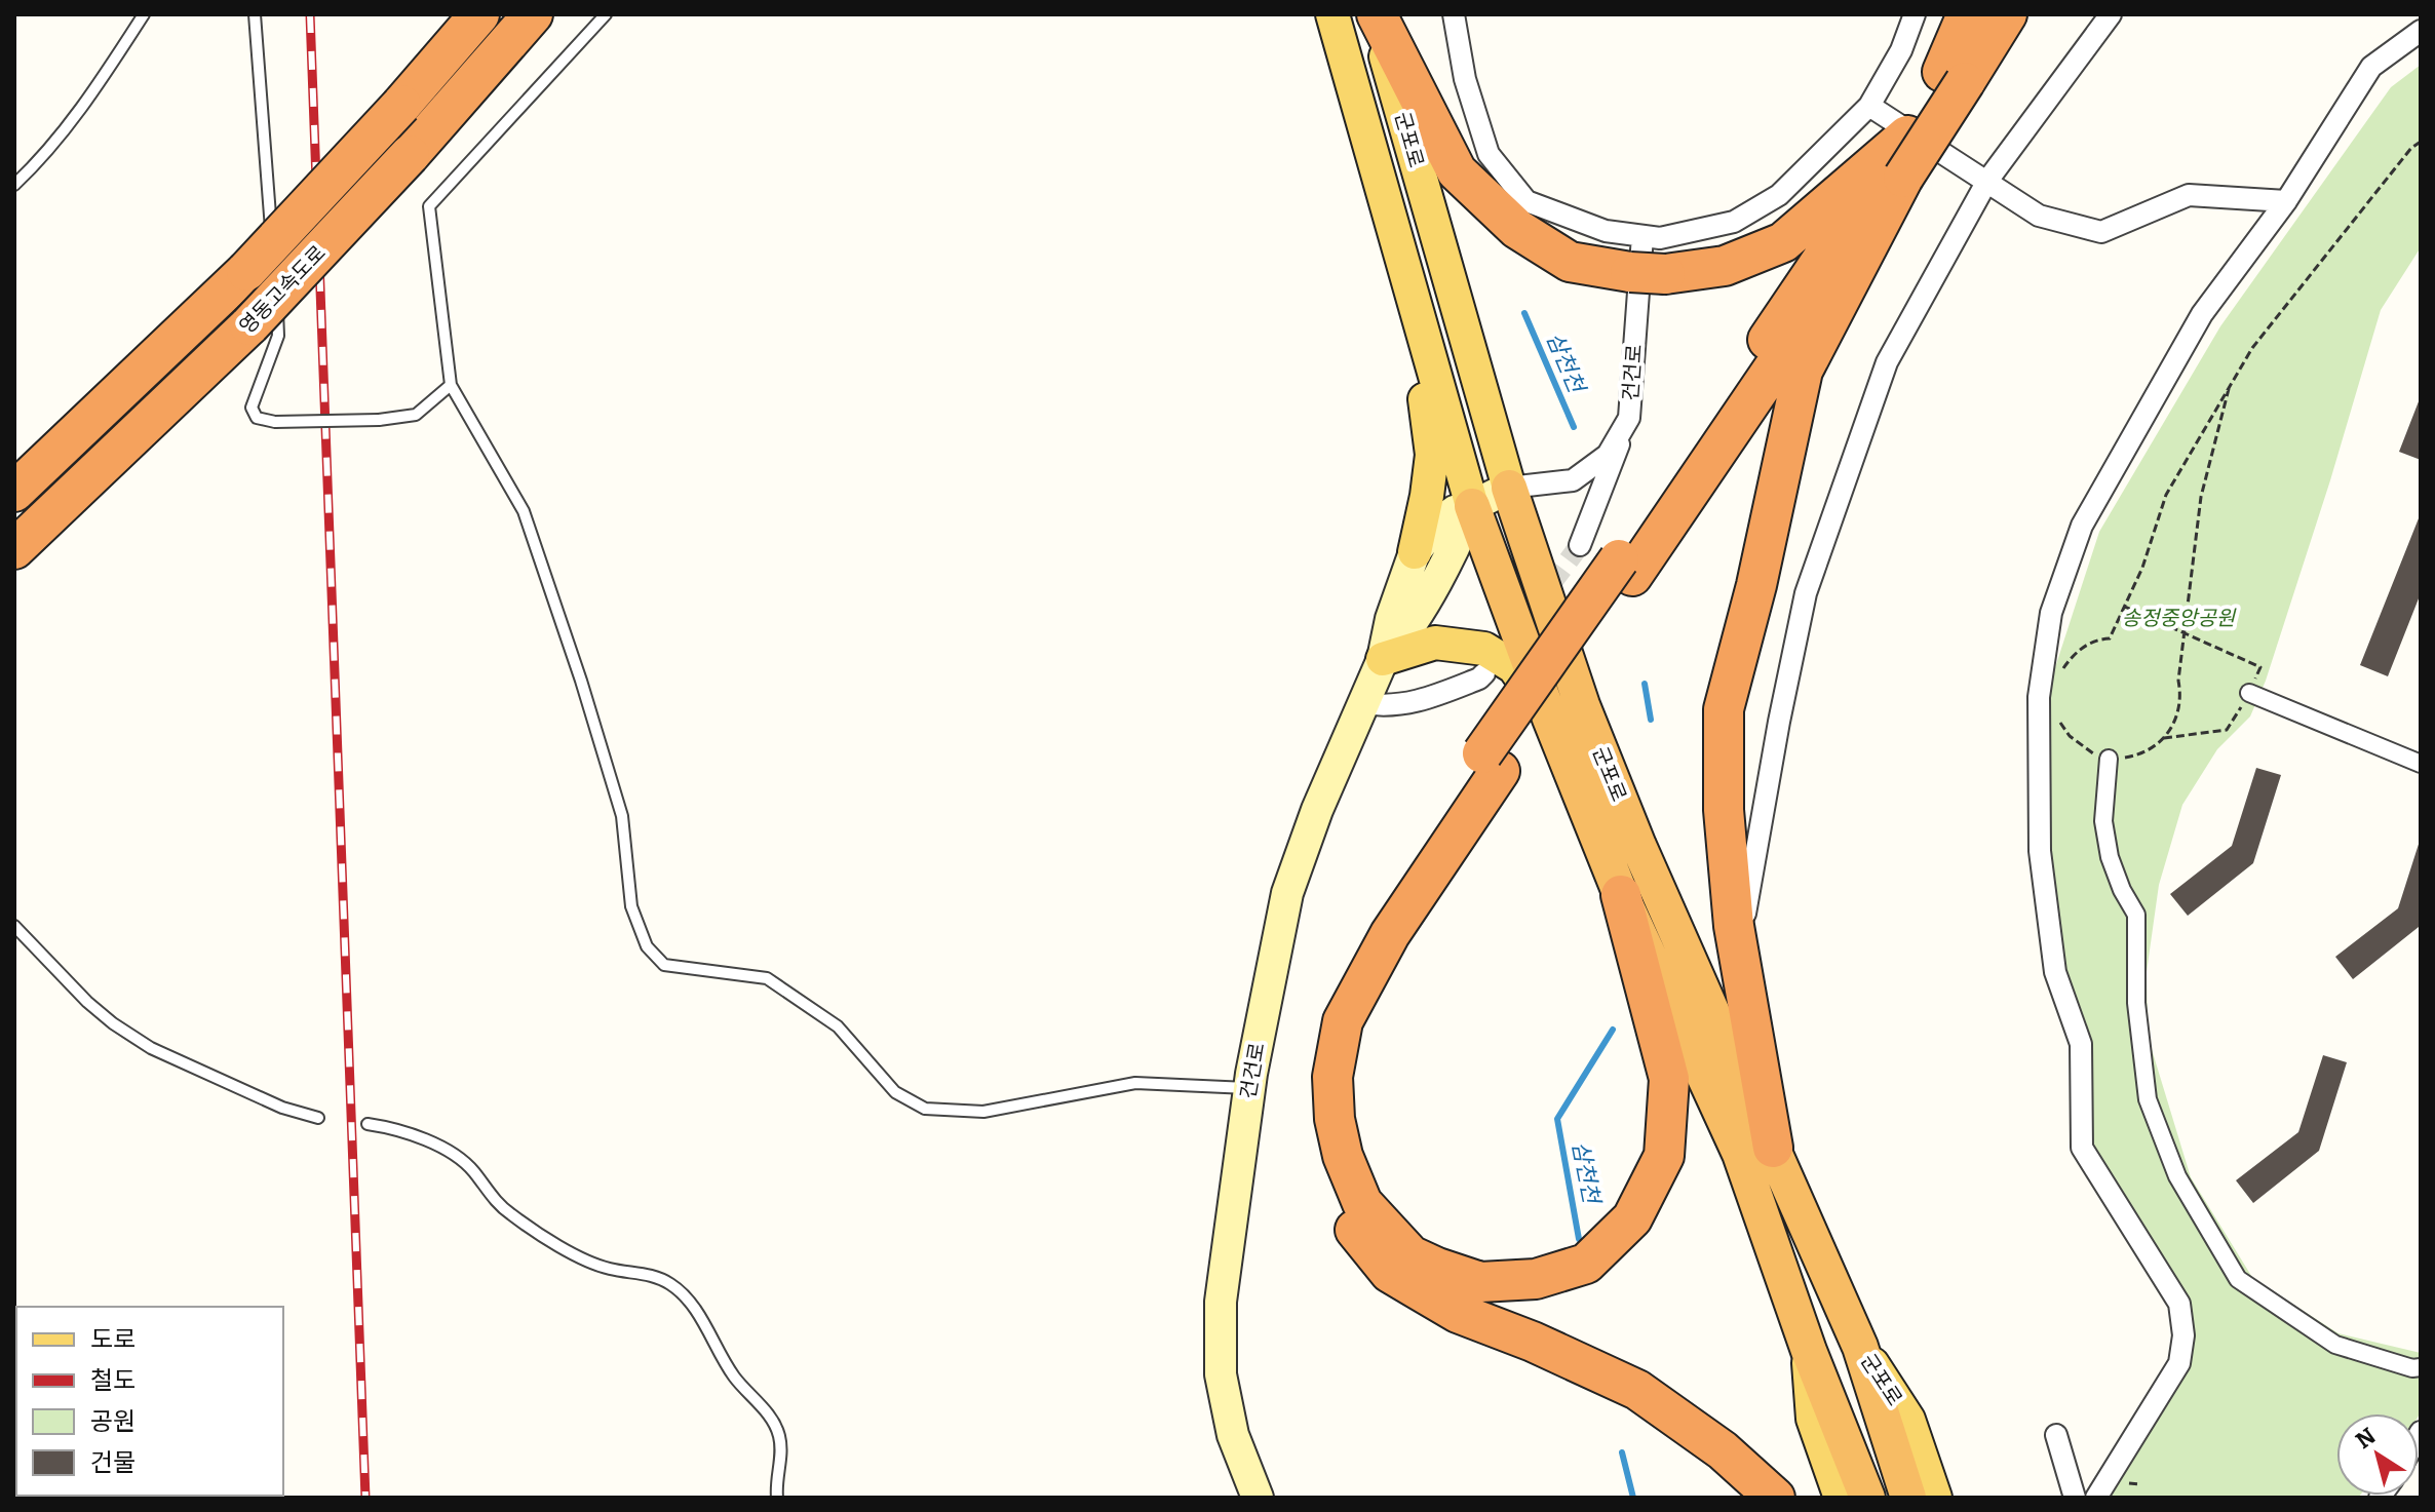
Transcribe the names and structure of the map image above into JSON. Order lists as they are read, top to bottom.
{
  "streets": {
    "highway": ["군포로", "영동고속도로"],
    "main road": ["건건로"]
  },
  "crossings": [
    ["군포로", "건건로"]
  ],
  "water": ["삼천천"],
  "parks": ["송정중앙공원"],
  "legend": [
    "도로",
    "철도",
    "공원",
    "건물"
  ],
  "north": "top left"
}
